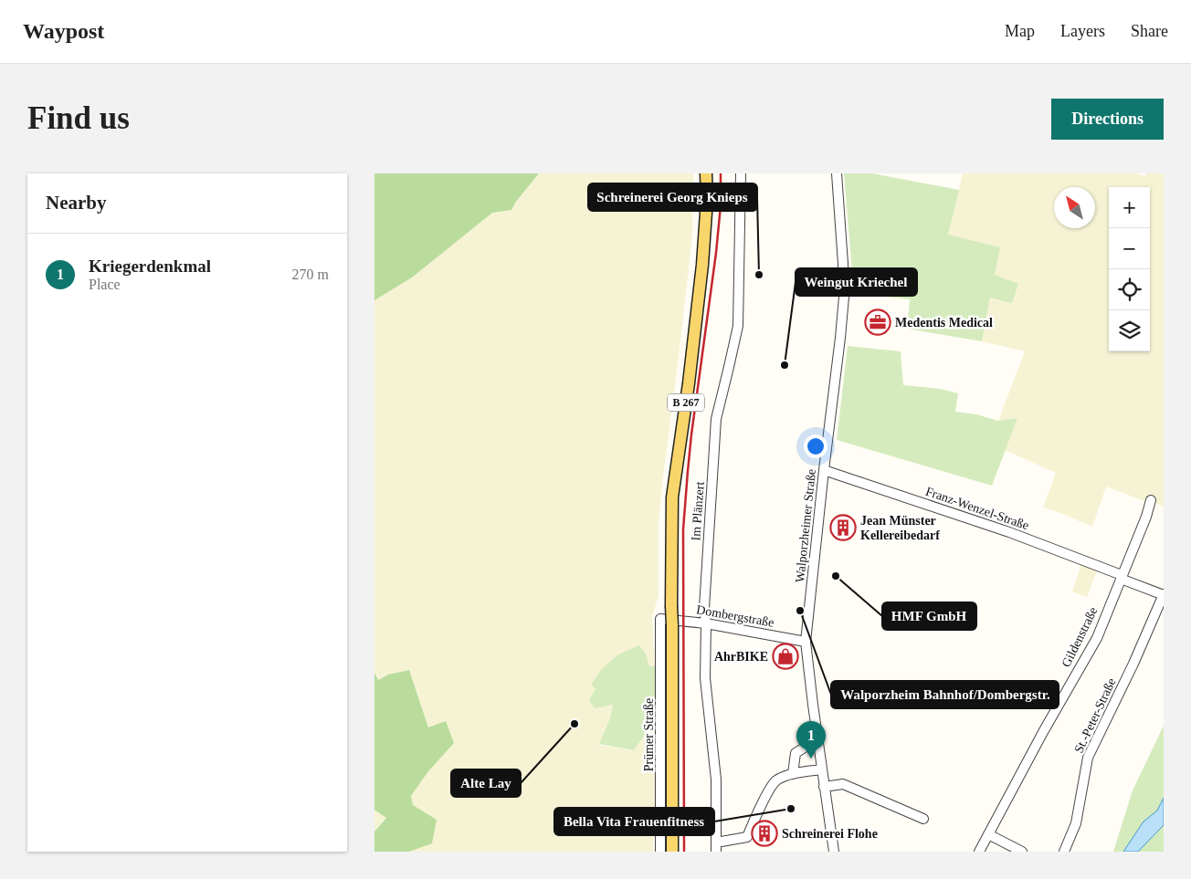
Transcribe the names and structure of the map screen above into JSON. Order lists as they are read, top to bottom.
{
  "streets": {
    "main road": ["B 267"],
    "street": [
      "Franz-Wenzel-Straße",
      "Im Plänzert",
      "Walporzheimer Straße",
      "Dombergstraße",
      "Gildenstraße",
      "St.-Peter-Straße",
      "Prümer Straße"
    ]
  },
  "crossings": [
    ["Franz-Wenzel-Straße", "Walporzheimer Straße"],
    ["Franz-Wenzel-Straße", "Gildenstraße"],
    ["Franz-Wenzel-Straße", "St.-Peter-Straße"],
    ["Im Plänzert", "Dombergstraße"],
    ["Walporzheimer Straße", "Dombergstraße"],
    ["Dombergstraße", "Prümer Straße"]
  ],
  "places": {
    "other": [
      "Schreinerei Georg Knieps",
      "Weingut Kriechel",
      "HMF GmbH",
      "Walporzheim Bahnhof/Dombergstr.",
      "Alte Lay",
      "Bella Vita Frauenfitness"
    ],
    "office": ["Medentis Medical"],
    "building": ["Jean Münster Kellereibedarf", "Schreinerei Flohe"],
    "shop": ["AhrBIKE"]
  },
  "north": "top left",
  "page": {
    "header": "Waypost",
    "nav": ["Map", "Layers", "Share"],
    "buttons": "Directions",
    "title": "Find us",
    "heading": "Nearby",
    "map_buttons": ["+", "−"],
    "list": [
      {
        "mark": "1",
        "name": "Kriegerdenkmal",
        "note": "Place",
        "value": "270 m"
      }
    ],
    "pins": "1"
  }
}
